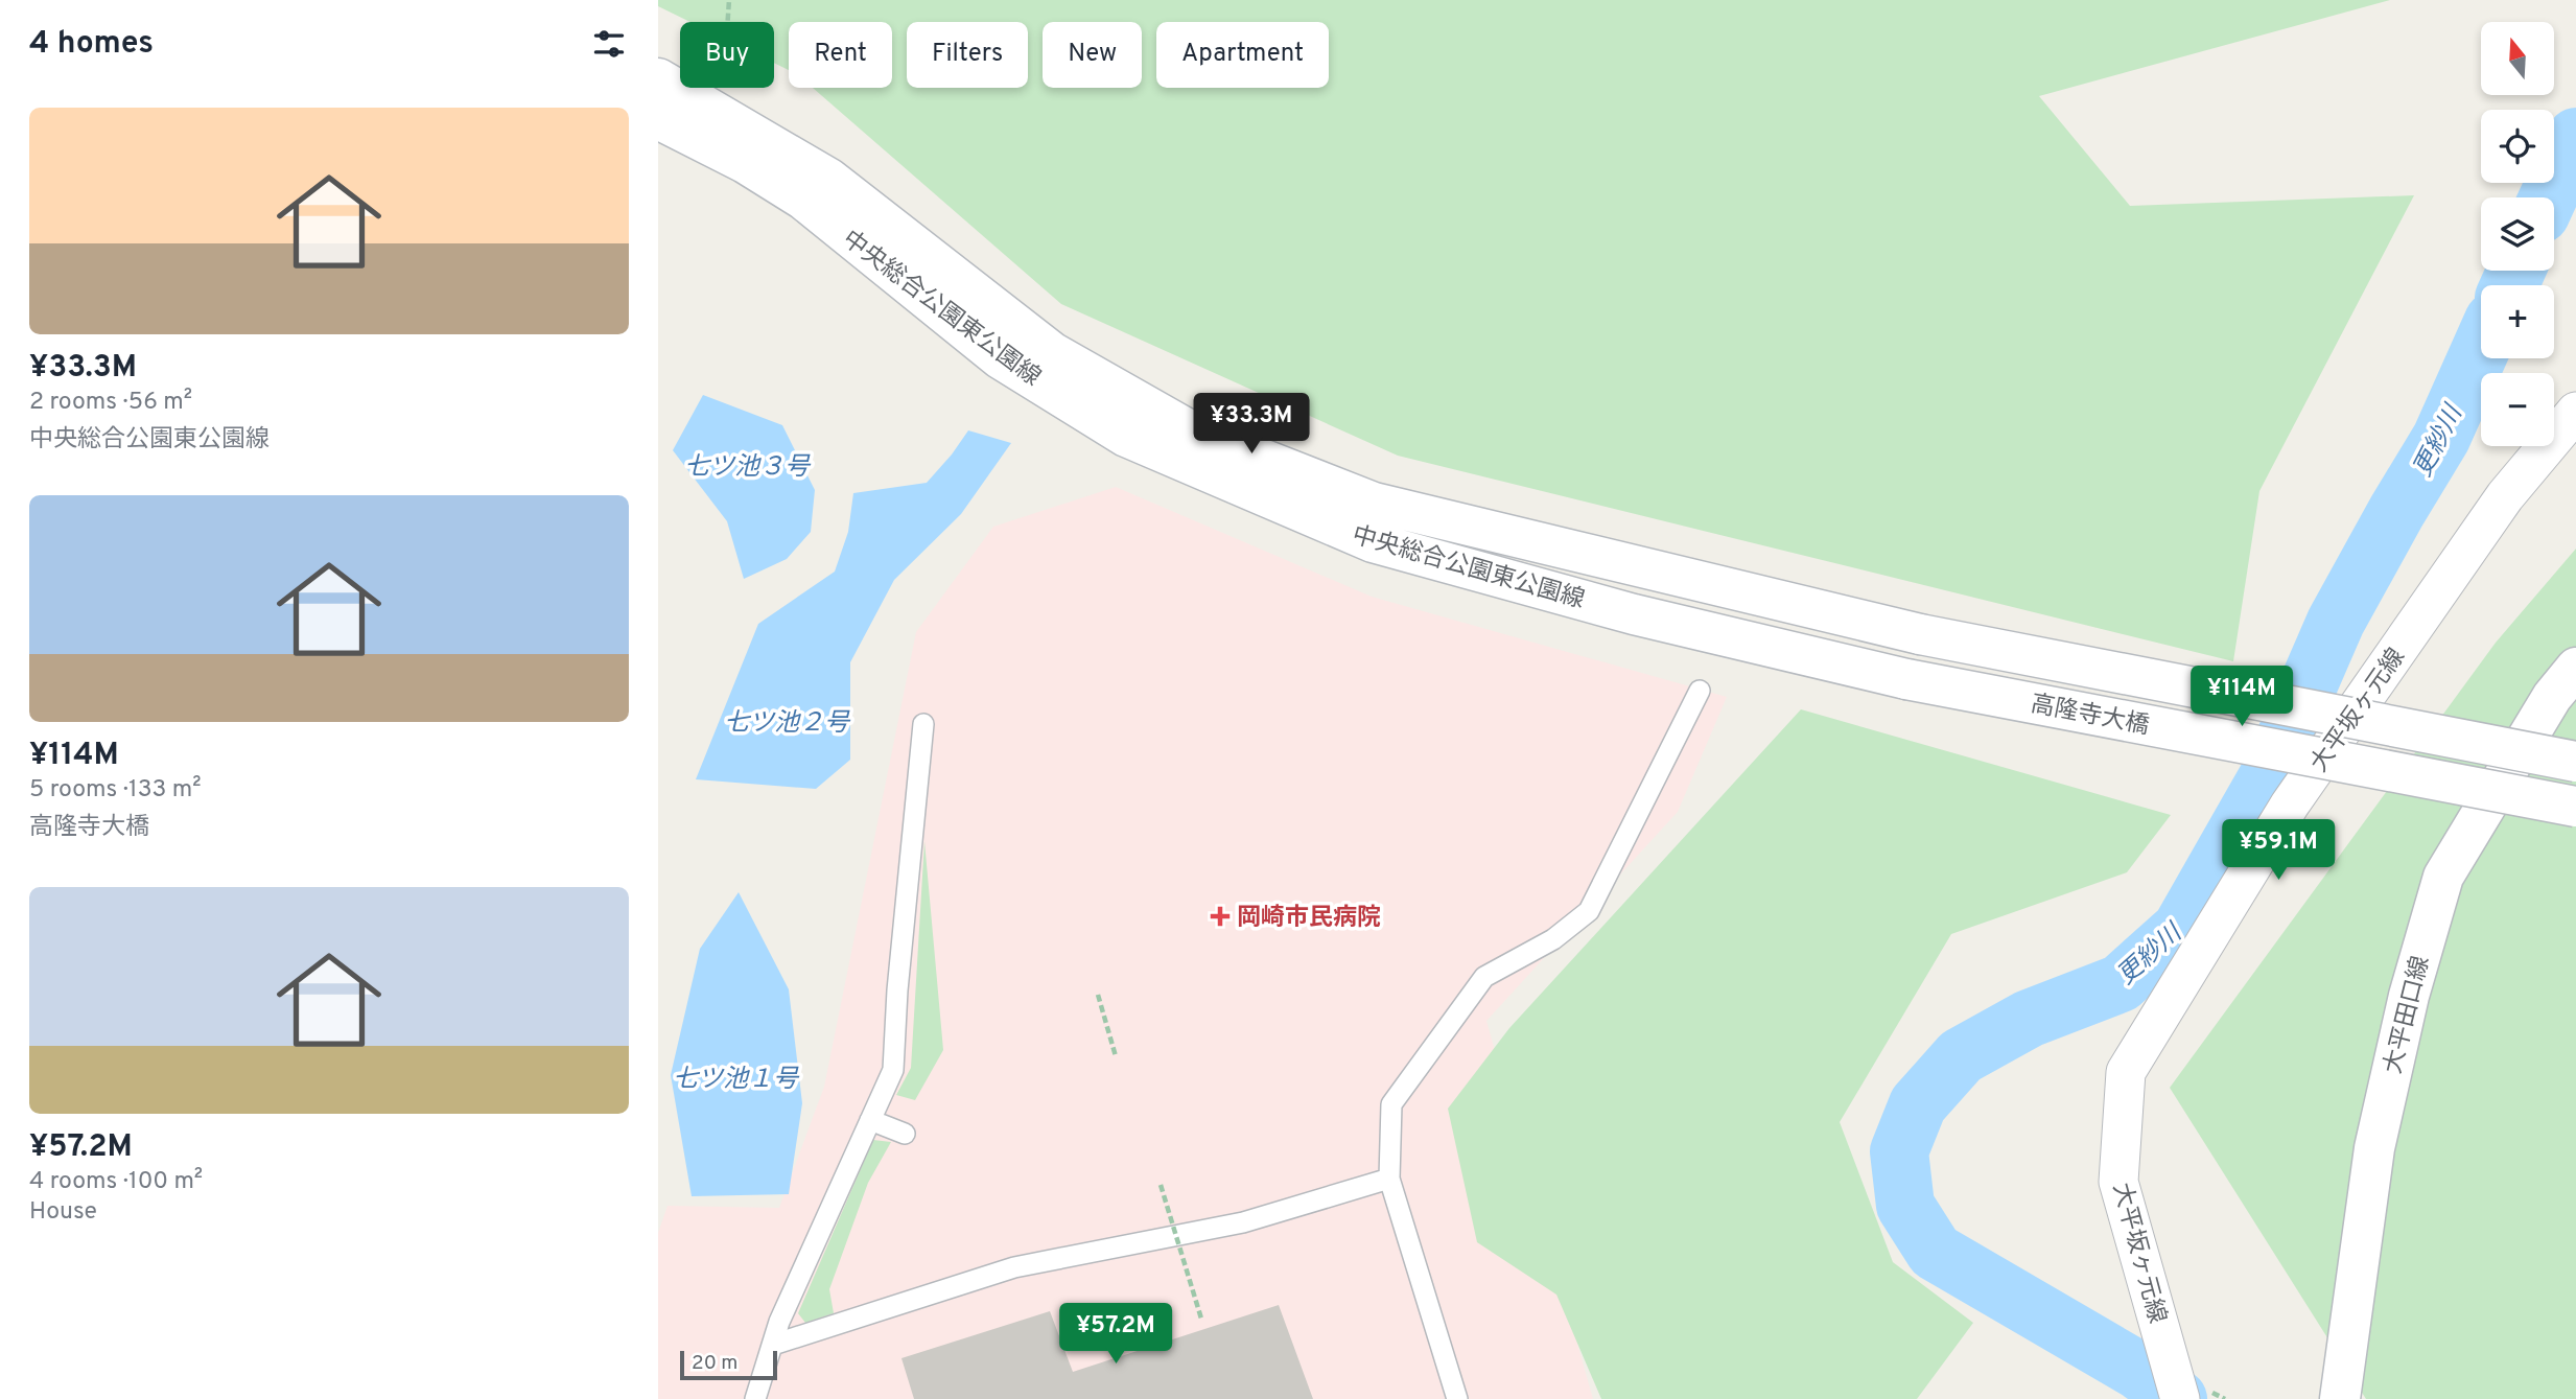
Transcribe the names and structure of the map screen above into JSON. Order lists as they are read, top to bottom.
{
  "streets": {
    "street": [
      "中央総合公園東公園線",
      "大平坂ヶ元線",
      "高隆寺大橋",
      "大平田口線"
    ]
  },
  "crossings": [
    ["中央総合公園東公園線", "高隆寺大橋"]
  ],
  "water": [
    "更紗川",
    "七ツ池３号",
    "七ツ池２号",
    "七ツ池１号"
  ],
  "places": {
    "health": ["岡崎市民病院"]
  },
  "scale_bar": "20 m",
  "north": "top",
  "page": {
    "heading": "4 homes",
    "map_buttons": ["+", "−"],
    "chip": [
      "Buy",
      "Rent",
      "Filters",
      "New",
      "Apartment"
    ],
    "list": [
      {
        "name": "¥33.3M",
        "note": "2 rooms · 56 m² · 中央総合公園東公園線"
      },
      {
        "name": "¥114M",
        "note": "5 rooms · 133 m² · 高隆寺大橋"
      },
      {
        "name": "¥57.2M",
        "note": "4 rooms · 100 m² · House"
      }
    ],
    "price": [
      "¥33.3M",
      "¥114M",
      "¥59.1M",
      "¥57.2M"
    ],
    "scale": "20 m"
  }
}
